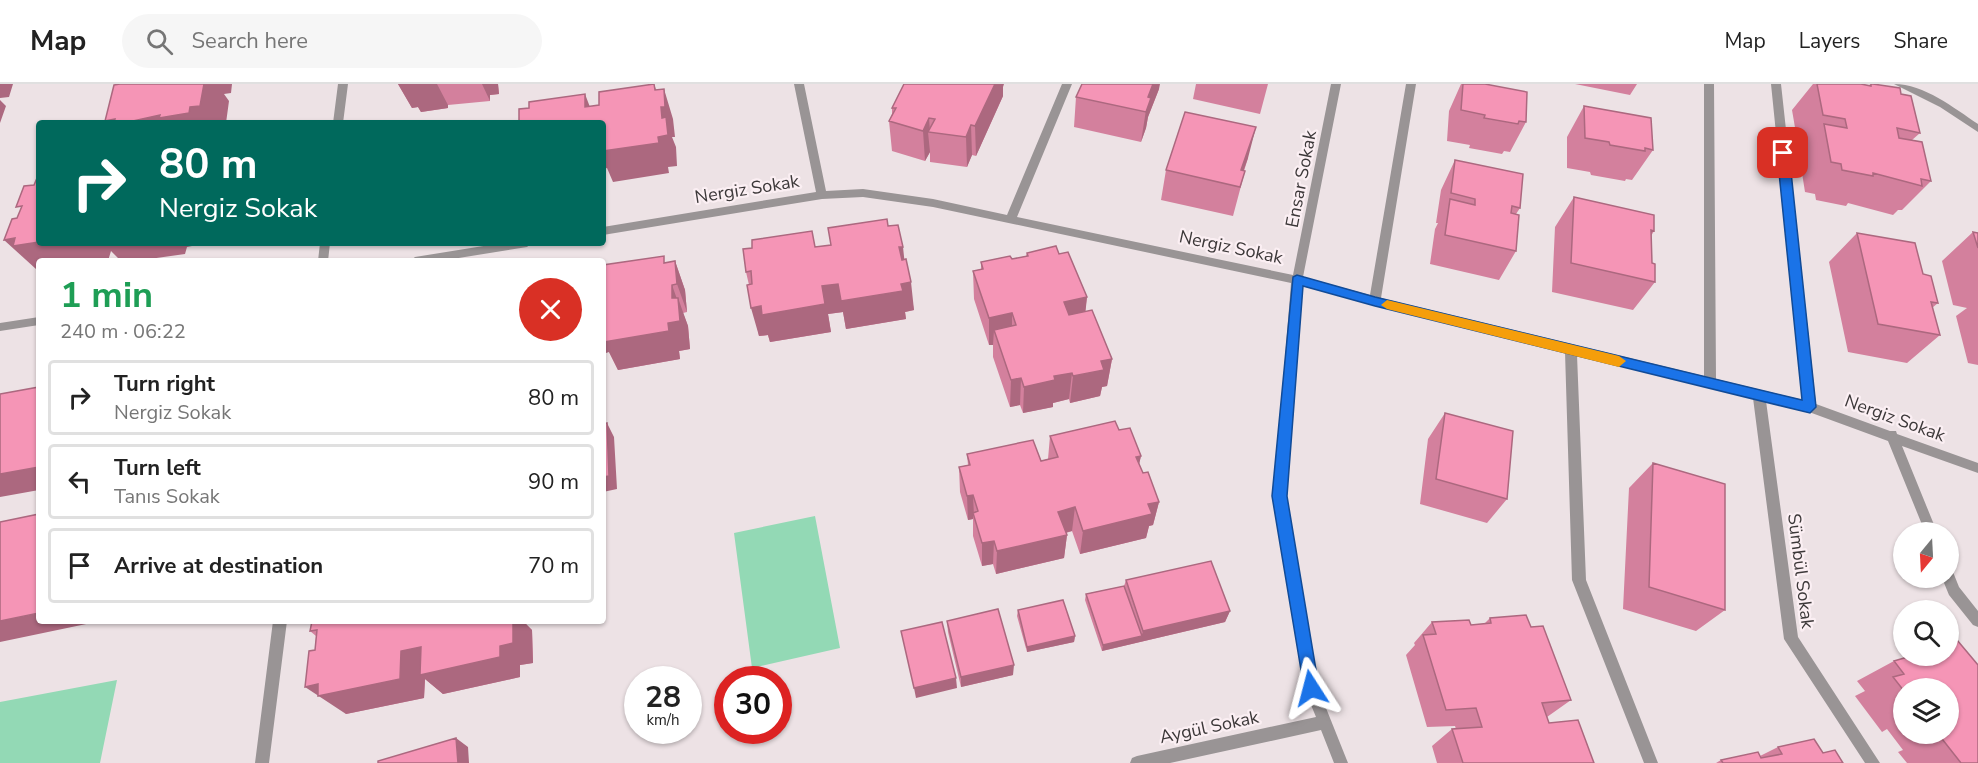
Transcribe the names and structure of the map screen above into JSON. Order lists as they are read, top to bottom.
{
  "streets": {
    "street": [
      "Ensar Sokak",
      "Nergiz Sokak",
      "Sümbül Sokak",
      "Aygül Sokak"
    ]
  },
  "crossings": [
    ["Ensar Sokak", "Nergiz Sokak"],
    ["Ensar Sokak", "Aygül Sokak"],
    ["Nergiz Sokak", "Sümbül Sokak"]
  ],
  "north": "bottom",
  "page": {
    "header": "Map",
    "search": "Search here",
    "nav": ["Map", "Layers", "Share"],
    "turn": ["80 m", "Nergiz Sokak"],
    "heading": ["1 min", "240 m · 06:22"],
    "list": [
      {
        "name": "Turn right",
        "note": "Nergiz Sokak",
        "value": "80 m"
      },
      {
        "name": "Turn left",
        "note": "Tanıs Sokak",
        "value": "90 m"
      },
      {
        "name": "Arrive at destination",
        "value": "70 m"
      }
    ],
    "speed": "28 km/h",
    "limit": "30"
  }
}
